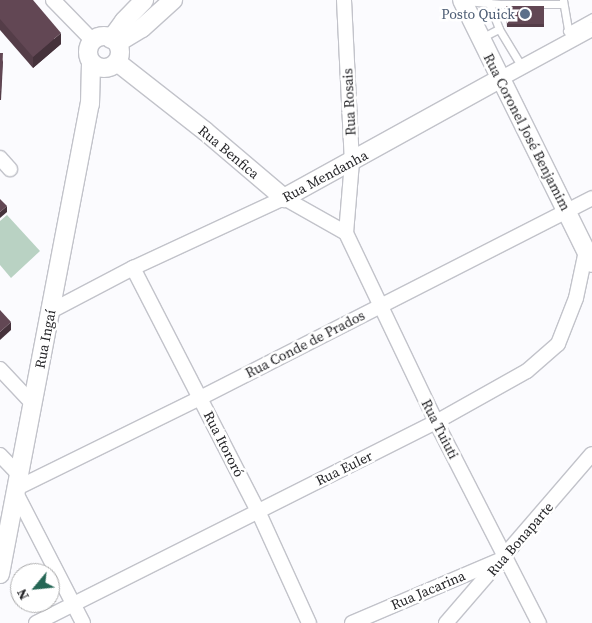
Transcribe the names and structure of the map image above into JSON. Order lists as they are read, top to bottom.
{
  "streets": {
    "street": [
      "Rua Rosais",
      "Rua Coronel José Benjamim",
      "Rua Benfica",
      "Rua Mendanha",
      "Rua Ingaí",
      "Rua Conde de Prados",
      "Rua Tuiuti",
      "Rua Itororó",
      "Rua Euler",
      "Rua Bonaparte",
      "Rua Jacarina"
    ]
  },
  "crossings": [
    ["Rua Rosais", "Rua Benfica"],
    ["Rua Rosais", "Rua Mendanha"],
    ["Rua Rosais", "Rua Tuiuti"],
    ["Rua Coronel José Benjamim", "Rua Mendanha"],
    ["Rua Coronel José Benjamim", "Rua Conde de Prados"],
    ["Rua Coronel José Benjamim", "Rua Euler"],
    ["Rua Benfica", "Rua Mendanha"],
    ["Rua Benfica", "Rua Ingaí"],
    ["Rua Benfica", "Rua Tuiuti"],
    ["Rua Mendanha", "Rua Ingaí"],
    ["Rua Mendanha", "Rua Itororó"],
    ["Rua Ingaí", "Rua Conde de Prados"],
    ["Rua Conde de Prados", "Rua Tuiuti"],
    ["Rua Conde de Prados", "Rua Itororó"],
    ["Rua Tuiuti", "Rua Euler"],
    ["Rua Tuiuti", "Rua Bonaparte"],
    ["Rua Tuiuti", "Rua Jacarina"],
    ["Rua Itororó", "Rua Euler"],
    ["Rua Bonaparte", "Rua Jacarina"]
  ],
  "places": ["Posto Quick"],
  "north": "bottom left"
}
